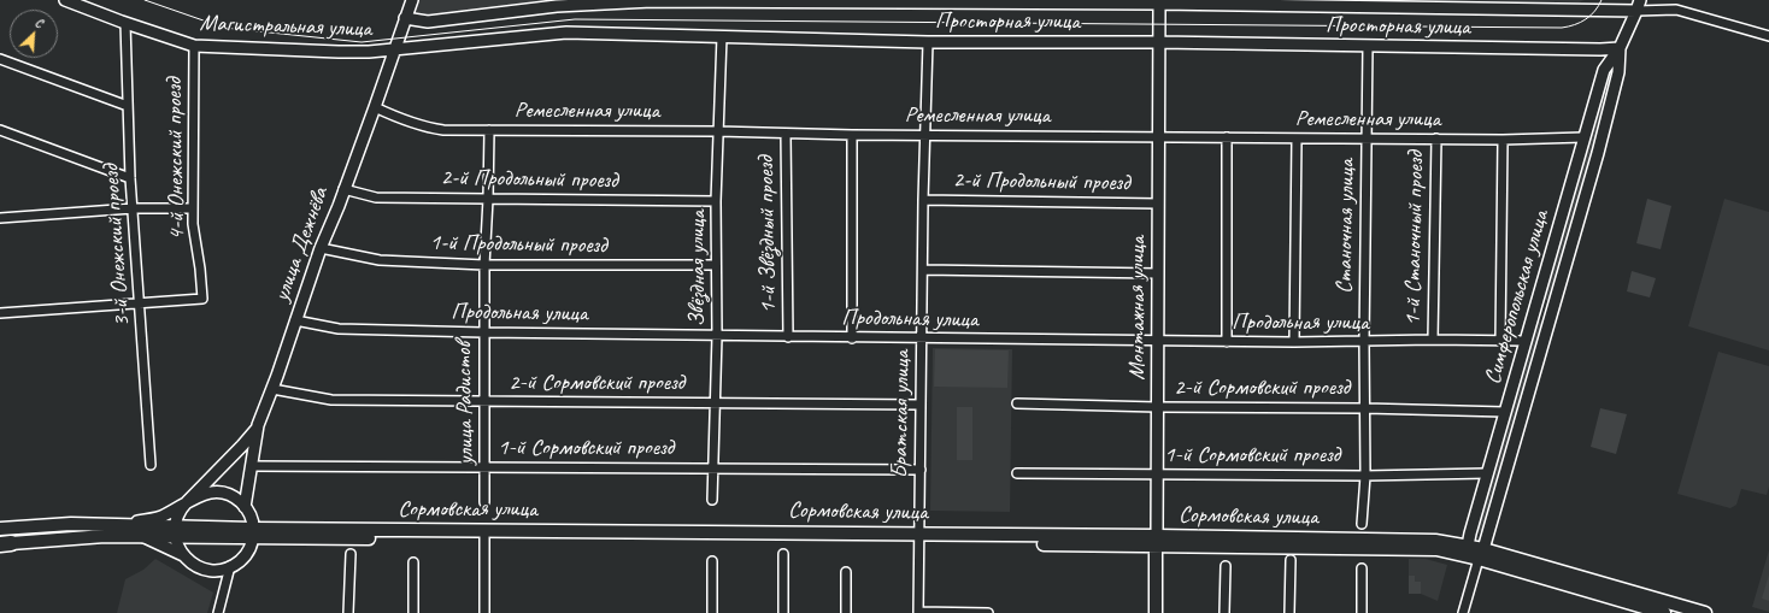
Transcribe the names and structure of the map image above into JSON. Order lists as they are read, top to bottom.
{
  "streets": {
    "main road": ["Монтажная улица", "Сормовская улица"],
    "street": [
      "Просторная улица",
      "Магистральная улица",
      "Ремесленная улица",
      "4-й Онежский проезд",
      "2-й Продольный проезд",
      "Станочная улица",
      "1-й Звёздный проезд",
      "1-й Станочный проезд",
      "улица Дежнёва",
      "1-й Продольный проезд",
      "3-й Онежский проезд",
      "Звёздная улица",
      "Симферопольская улица",
      "Продольная улица",
      "2-й Сормовский проезд",
      "улица Радистов",
      "Братская улица",
      "1-й Сормовский проезд"
    ]
  },
  "crossings": [
    ["Просторная улица", "Магистральная улица"],
    ["Просторная улица", "Станочная улица"],
    ["Просторная улица", "улица Дежнёва"],
    ["Просторная улица", "Звёздная улица"],
    ["Просторная улица", "Симферопольская улица"],
    ["Просторная улица", "Монтажная улица"],
    ["Просторная улица", "Братская улица"],
    ["Магистральная улица", "4-й Онежский проезд"],
    ["Магистральная улица", "улица Дежнёва"],
    ["Магистральная улица", "3-й Онежский проезд"],
    ["Ремесленная улица", "Станочная улица"],
    ["Ремесленная улица", "1-й Звёздный проезд"],
    ["Ремесленная улица", "1-й Станочный проезд"],
    ["Ремесленная улица", "улица Дежнёва"],
    ["Ремесленная улица", "Звёздная улица"],
    ["Ремесленная улица", "Симферопольская улица"],
    ["Ремесленная улица", "Монтажная улица"],
    ["Ремесленная улица", "улица Радистов"],
    ["Ремесленная улица", "Братская улица"],
    ["4-й Онежский проезд", "3-й Онежский проезд"],
    ["2-й Продольный проезд", "улица Дежнёва"],
    ["2-й Продольный проезд", "Звёздная улица"],
    ["2-й Продольный проезд", "Монтажная улица"],
    ["2-й Продольный проезд", "улица Радистов"],
    ["2-й Продольный проезд", "Братская улица"],
    ["Станочная улица", "Продольная улица"],
    ["Станочная улица", "2-й Сормовский проезд"],
    ["Станочная улица", "1-й Сормовский проезд"],
    ["1-й Звёздный проезд", "Продольная улица"],
    ["1-й Станочный проезд", "Продольная улица"],
    ["улица Дежнёва", "1-й Продольный проезд"],
    ["улица Дежнёва", "Продольная улица"],
    ["улица Дежнёва", "2-й Сормовский проезд"],
    ["улица Дежнёва", "1-й Сормовский проезд"],
    ["1-й Продольный проезд", "Звёздная улица"],
    ["1-й Продольный проезд", "улица Радистов"],
    ["Звёздная улица", "Продольная улица"],
    ["Звёздная улица", "2-й Сормовский проезд"],
    ["Звёздная улица", "1-й Сормовский проезд"],
    ["Симферопольская улица", "Продольная улица"],
    ["Симферопольская улица", "2-й Сормовский проезд"],
    ["Симферопольская улица", "1-й Сормовский проезд"],
    ["Симферопольская улица", "Сормовская улица"],
    ["Монтажная улица", "Продольная улица"],
    ["Монтажная улица", "2-й Сормовский проезд"],
    ["Монтажная улица", "1-й Сормовский проезд"],
    ["Монтажная улица", "Сормовская улица"],
    ["Продольная улица", "улица Радистов"],
    ["Продольная улица", "Братская улица"],
    ["2-й Сормовский проезд", "улица Радистов"],
    ["2-й Сормовский проезд", "Братская улица"],
    ["улица Радистов", "1-й Сормовский проезд"],
    ["Братская улица", "1-й Сормовский проезд"],
    ["Братская улица", "Сормовская улица"]
  ],
  "north": "top right"
}
